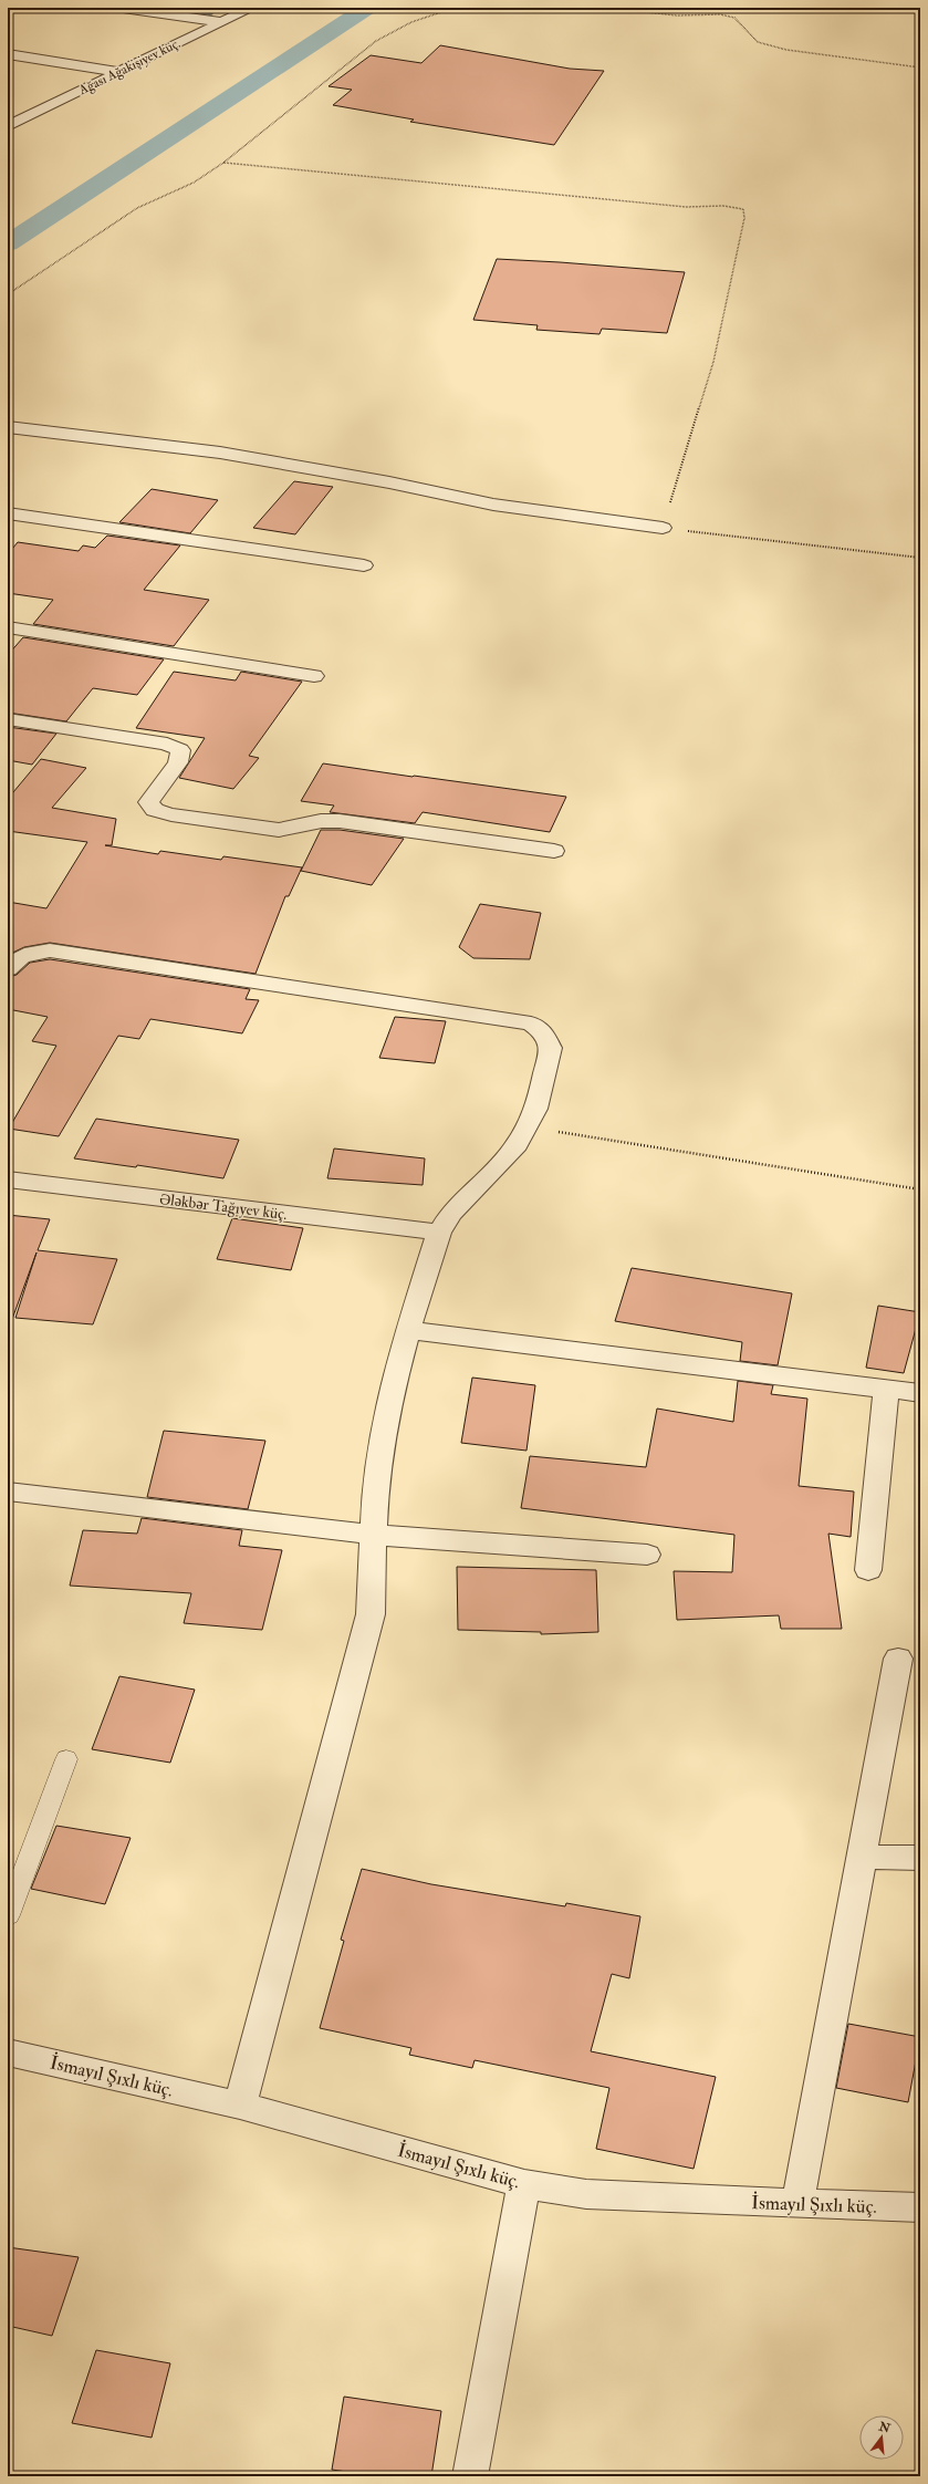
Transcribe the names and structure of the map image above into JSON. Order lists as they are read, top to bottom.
{
  "streets": {
    "street": ["Ağası Ağakişiyev küç.", "Ələkbər Tağıyev küç.", "İsmayıl Şıxlı küç."]
  },
  "north": "top"
}
